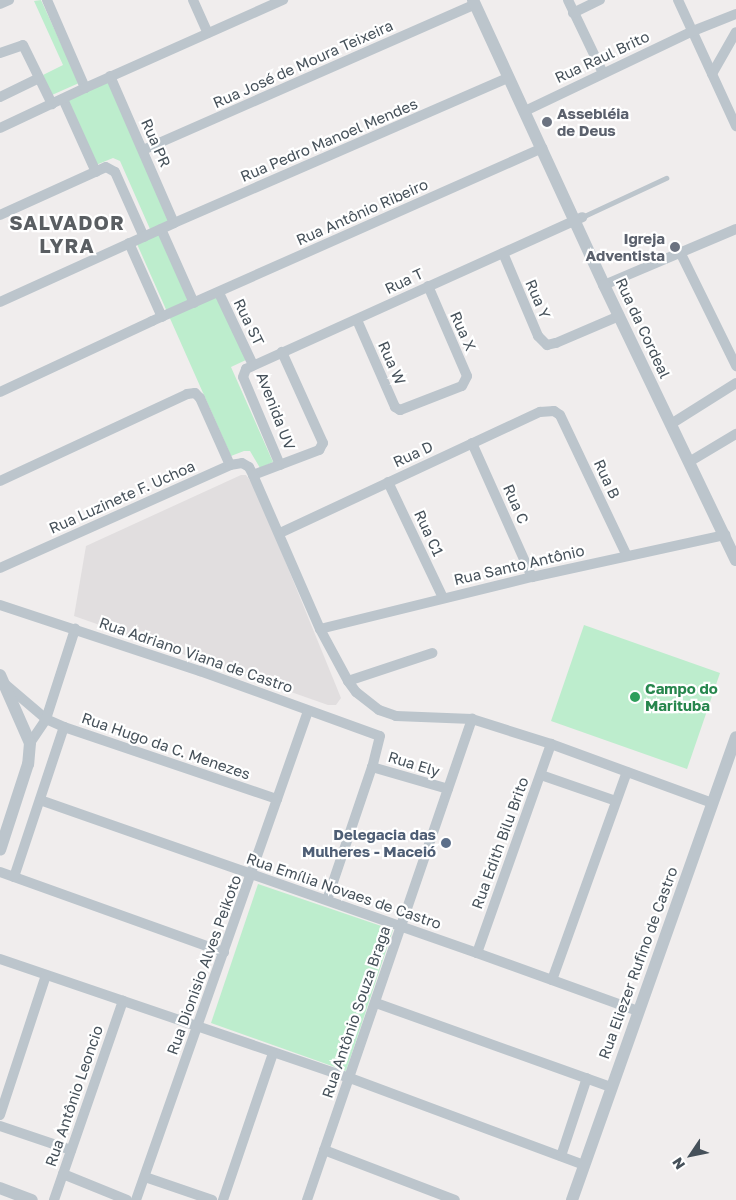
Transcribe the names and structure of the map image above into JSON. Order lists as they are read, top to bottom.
{
  "streets": {
    "street": [
      "Rua Raul Brito",
      "Rua José de Moura Teixeira",
      "Rua Pedro Manoel Mendes",
      "Rua PR",
      "Rua Antônio Ribeiro",
      "Rua T",
      "Rua Y",
      "Rua ST",
      "Rua da Cordeal",
      "Rua X",
      "Rua W",
      "Avenida UV",
      "Rua D",
      "Rua B",
      "Rua Luzinete F. Uchoa",
      "Rua C",
      "Rua C1",
      "Rua Santo Antônio",
      "Rua Adriano Viana de Castro",
      "Rua Hugo da C. Menezes",
      "Rua Ely",
      "Rua Edith Bilu Brito",
      "Rua Emília Novaes de Castro",
      "Rua Eliezer Rufino de Castro",
      "Rua Dionisio Alves Peikoto",
      "Rua Antônio Souza Braga",
      "Rua Antônio Leoncio"
    ]
  },
  "crossings": [
    ["Rua Raul Brito", "Rua da Cordeal"],
    ["Rua José de Moura Teixeira", "Rua PR"],
    ["Rua José de Moura Teixeira", "Rua da Cordeal"],
    ["Rua Pedro Manoel Mendes", "Rua PR"],
    ["Rua Pedro Manoel Mendes", "Rua da Cordeal"],
    ["Rua Antônio Ribeiro", "Rua ST"],
    ["Rua Antônio Ribeiro", "Rua da Cordeal"],
    ["Rua T", "Rua Y"],
    ["Rua T", "Rua ST"],
    ["Rua T", "Rua da Cordeal"],
    ["Rua T", "Rua X"],
    ["Rua T", "Rua W"],
    ["Rua T", "Avenida UV"],
    ["Rua Y", "Rua da Cordeal"],
    ["Rua ST", "Avenida UV"],
    ["Rua da Cordeal", "Rua Santo Antônio"],
    ["Rua X", "Rua W"],
    ["Rua D", "Rua B"],
    ["Rua D", "Rua C"],
    ["Rua D", "Rua C1"],
    ["Rua B", "Rua Santo Antônio"],
    ["Rua C", "Rua Santo Antônio"],
    ["Rua C1", "Rua Santo Antônio"],
    ["Rua Adriano Viana de Castro", "Rua Ely"],
    ["Rua Adriano Viana de Castro", "Rua Dionisio Alves Peikoto"],
    ["Rua Hugo da C. Menezes", "Rua Dionisio Alves Peikoto"],
    ["Rua Ely", "Rua Antônio Souza Braga"],
    ["Rua Edith Bilu Brito", "Rua Emília Novaes de Castro"],
    ["Rua Emília Novaes de Castro", "Rua Eliezer Rufino de Castro"],
    ["Rua Emília Novaes de Castro", "Rua Dionisio Alves Peikoto"],
    ["Rua Emília Novaes de Castro", "Rua Antônio Souza Braga"]
  ],
  "districts": ["SALVADOR LYRA"],
  "places": [
    "Assebléia de Deus",
    "Igreja Adventista",
    "Campo do Marituba",
    "Delegacia das Mulheres - Maceió"
  ],
  "north": "bottom left"
}
